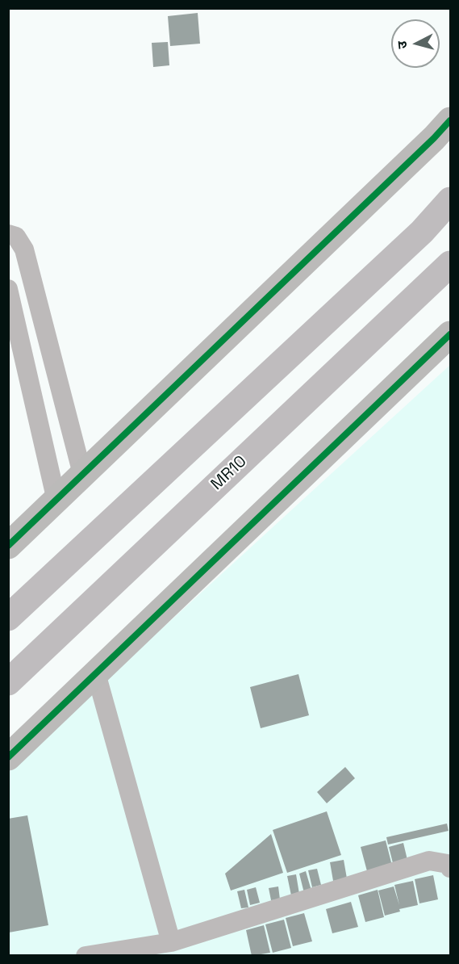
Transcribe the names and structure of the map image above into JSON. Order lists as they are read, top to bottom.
{
  "streets": {
    "main road": ["MR10"]
  },
  "north": "left"
}
